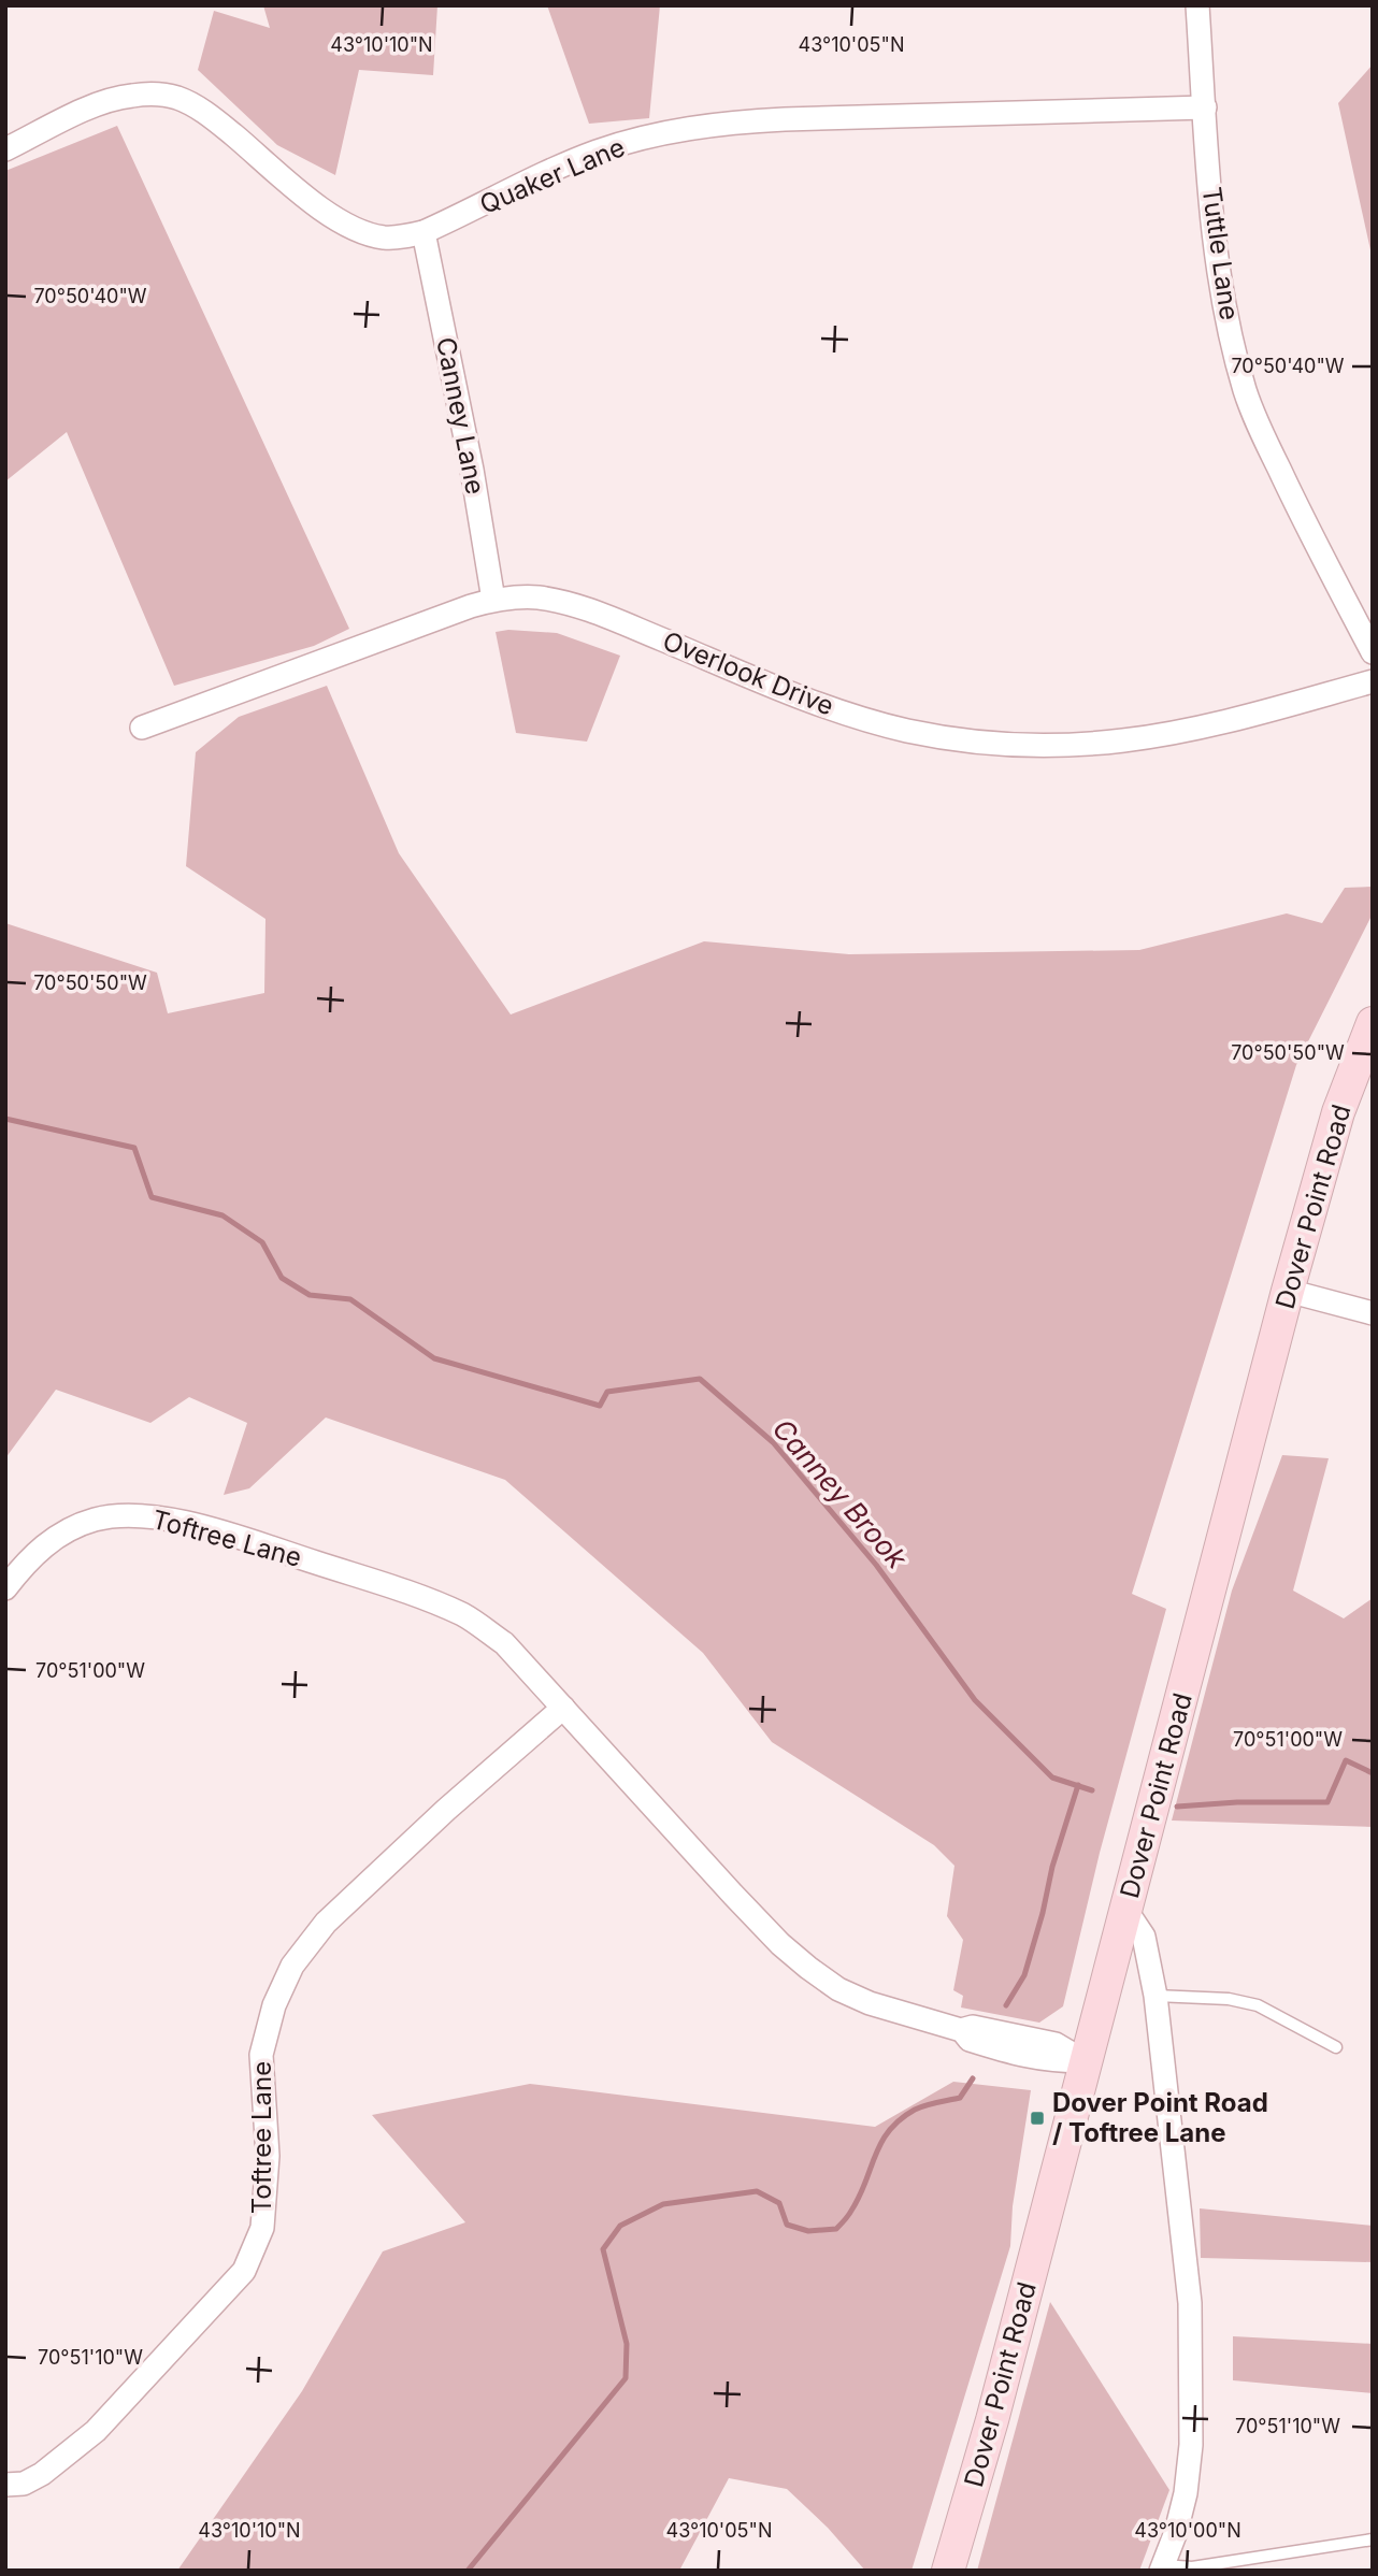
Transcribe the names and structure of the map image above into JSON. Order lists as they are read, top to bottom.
{
  "streets": {
    "main road": ["Dover Point Road"],
    "street": [
      "Quaker Lane",
      "Tuttle Lane",
      "Canney Lane",
      "Overlook Drive",
      "Toftree Lane"
    ]
  },
  "crossings": [
    ["Quaker Lane", "Tuttle Lane"],
    ["Quaker Lane", "Canney Lane"],
    ["Canney Lane", "Overlook Drive"],
    ["Dover Point Road", "Toftree Lane"]
  ],
  "water": ["Canney Brook"],
  "places": {
    "transit": ["Dover Point Road / Toftree Lane"]
  },
  "coordinates": [
    "43°10'10\"N",
    "43°10'05\"N",
    "70°50'40\"W",
    "70°50'50\"W",
    "70°51'00\"W",
    "70°51'10\"W",
    "43°10'00\"N"
  ]
}
